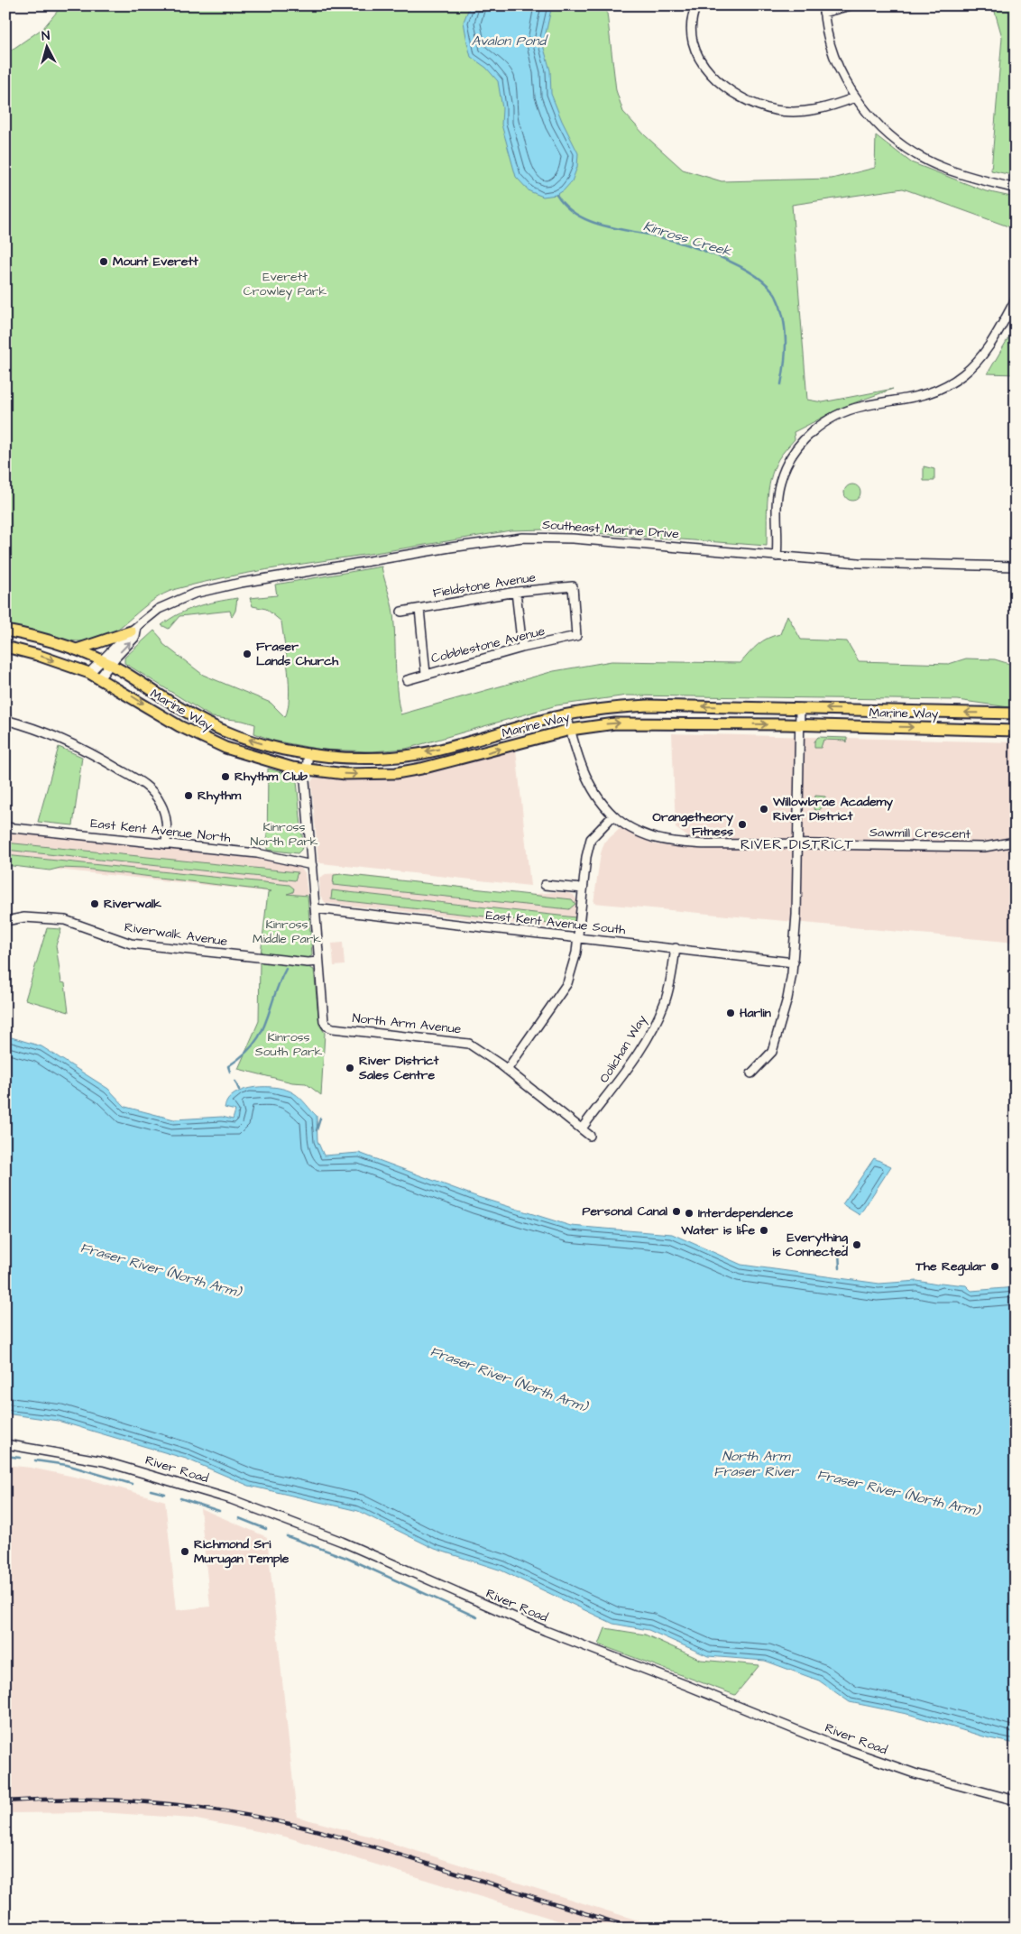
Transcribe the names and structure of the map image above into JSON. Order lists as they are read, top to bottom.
{
  "streets": {
    "main road": ["Marine Way"],
    "street": [
      "Southeast Marine Drive",
      "Fieldstone Avenue",
      "Cobblestone Avenue",
      "East Kent Avenue North",
      "Sawmill Crescent",
      "East Kent Avenue South",
      "Riverwalk Avenue",
      "North Arm Avenue",
      "Oolichan Way",
      "River Road"
    ]
  },
  "crossings": [
    ["Southeast Marine Drive", "Marine Way"],
    ["Fieldstone Avenue", "Cobblestone Avenue"],
    ["East Kent Avenue South", "Oolichan Way"],
    ["Riverwalk Avenue", "North Arm Avenue"],
    ["North Arm Avenue", "Oolichan Way"]
  ],
  "districts": ["RIVER DISTRICT"],
  "water": [
    "Avalon Pond",
    "Kinross Creek",
    "Fraser River (North Arm)",
    "North Arm Fraser River"
  ],
  "parks": [
    "Everett Crowley Park",
    "Kinross North Park",
    "Kinross Middle Park",
    "Kinross South Park"
  ],
  "places": [
    "Mount Everett",
    "Fraser Lands Church",
    "Rhythm Club",
    "Rhythm",
    "Willowbrae Academy River District",
    "Orangetheory Fitness",
    "Riverwalk",
    "Harlin",
    "River District Sales Centre",
    "Personal Canal",
    "Interdependence",
    "Water is life",
    "Everything is Connected",
    "The Regular",
    "Richmond Sri Murugan Temple"
  ],
  "north": "top"
}
